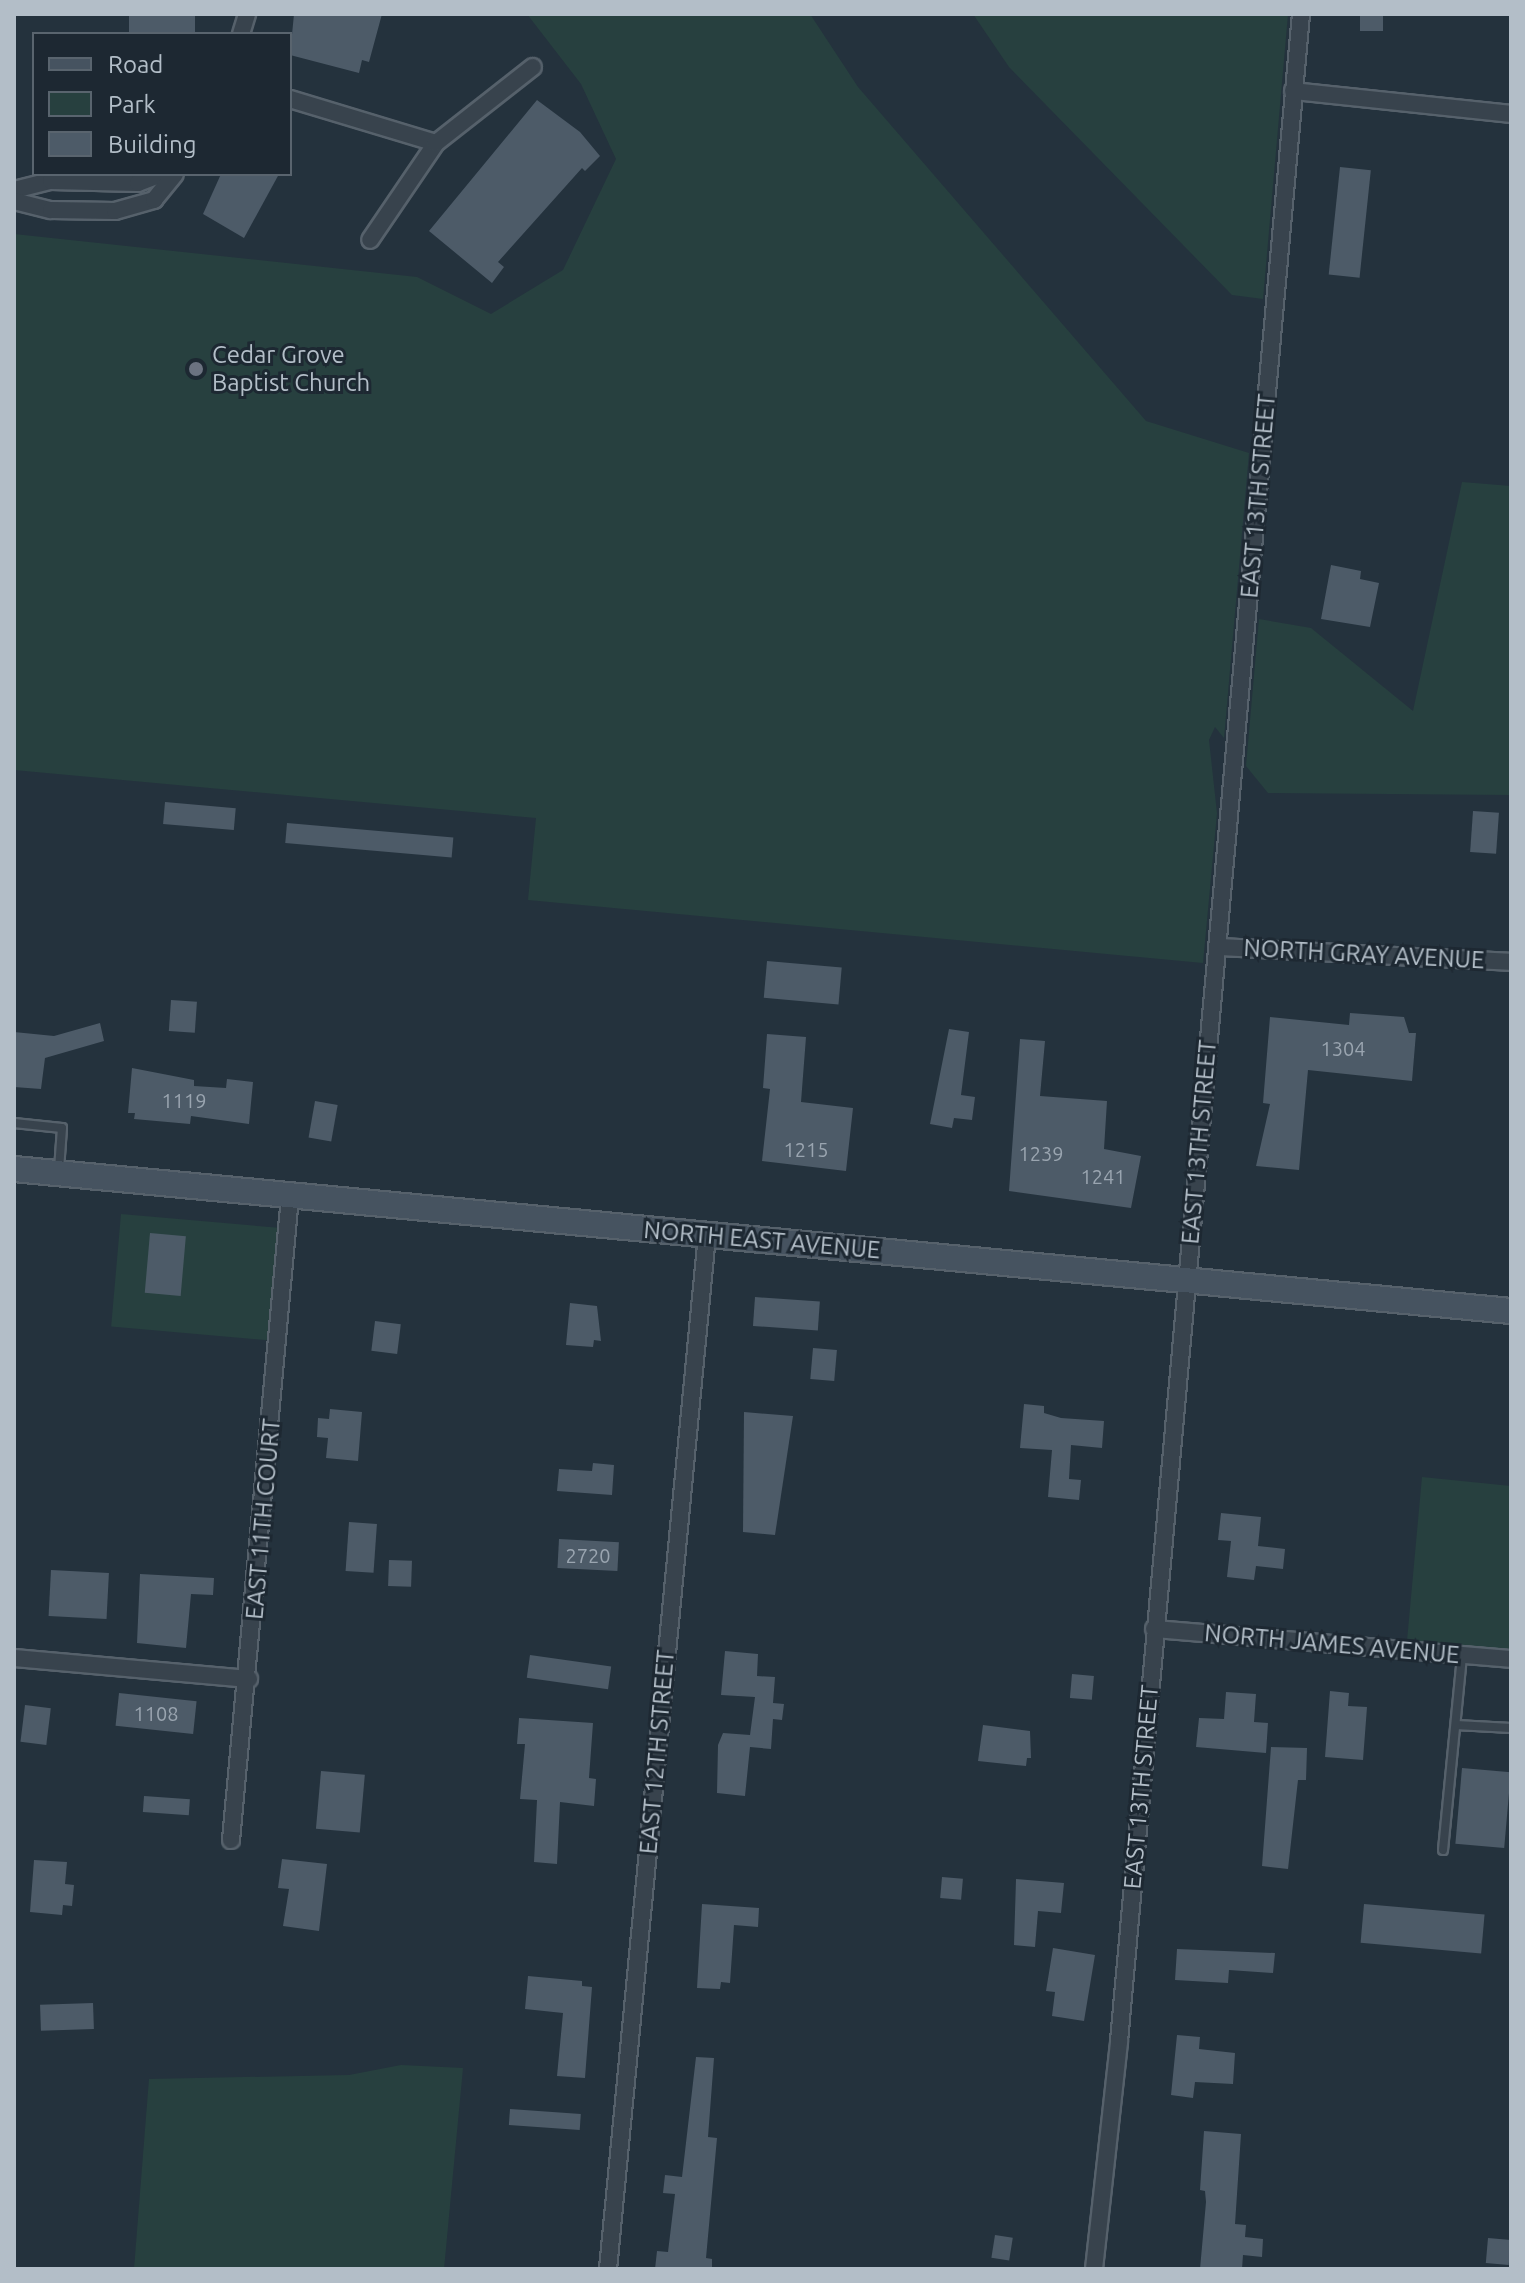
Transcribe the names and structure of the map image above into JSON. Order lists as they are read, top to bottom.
{
  "streets": {
    "main road": ["NORTH EAST AVENUE"],
    "street": [
      "EAST 13TH STREET",
      "NORTH GRAY AVENUE",
      "EAST 11TH COURT",
      "NORTH JAMES AVENUE",
      "EAST 12TH STREET"
    ]
  },
  "crossings": [
    ["EAST 13TH STREET", "NORTH GRAY AVENUE"],
    ["EAST 13TH STREET", "NORTH EAST AVENUE"],
    ["EAST 13TH STREET", "NORTH JAMES AVENUE"],
    ["NORTH EAST AVENUE", "EAST 11TH COURT"],
    ["NORTH EAST AVENUE", "EAST 12TH STREET"]
  ],
  "places": ["Cedar Grove Baptist Church"],
  "house_numbers": [
    "1304",
    "1119",
    "1215",
    "1239",
    "1241",
    "2720",
    "1108"
  ],
  "legend": ["Road", "Park", "Building"]
}
